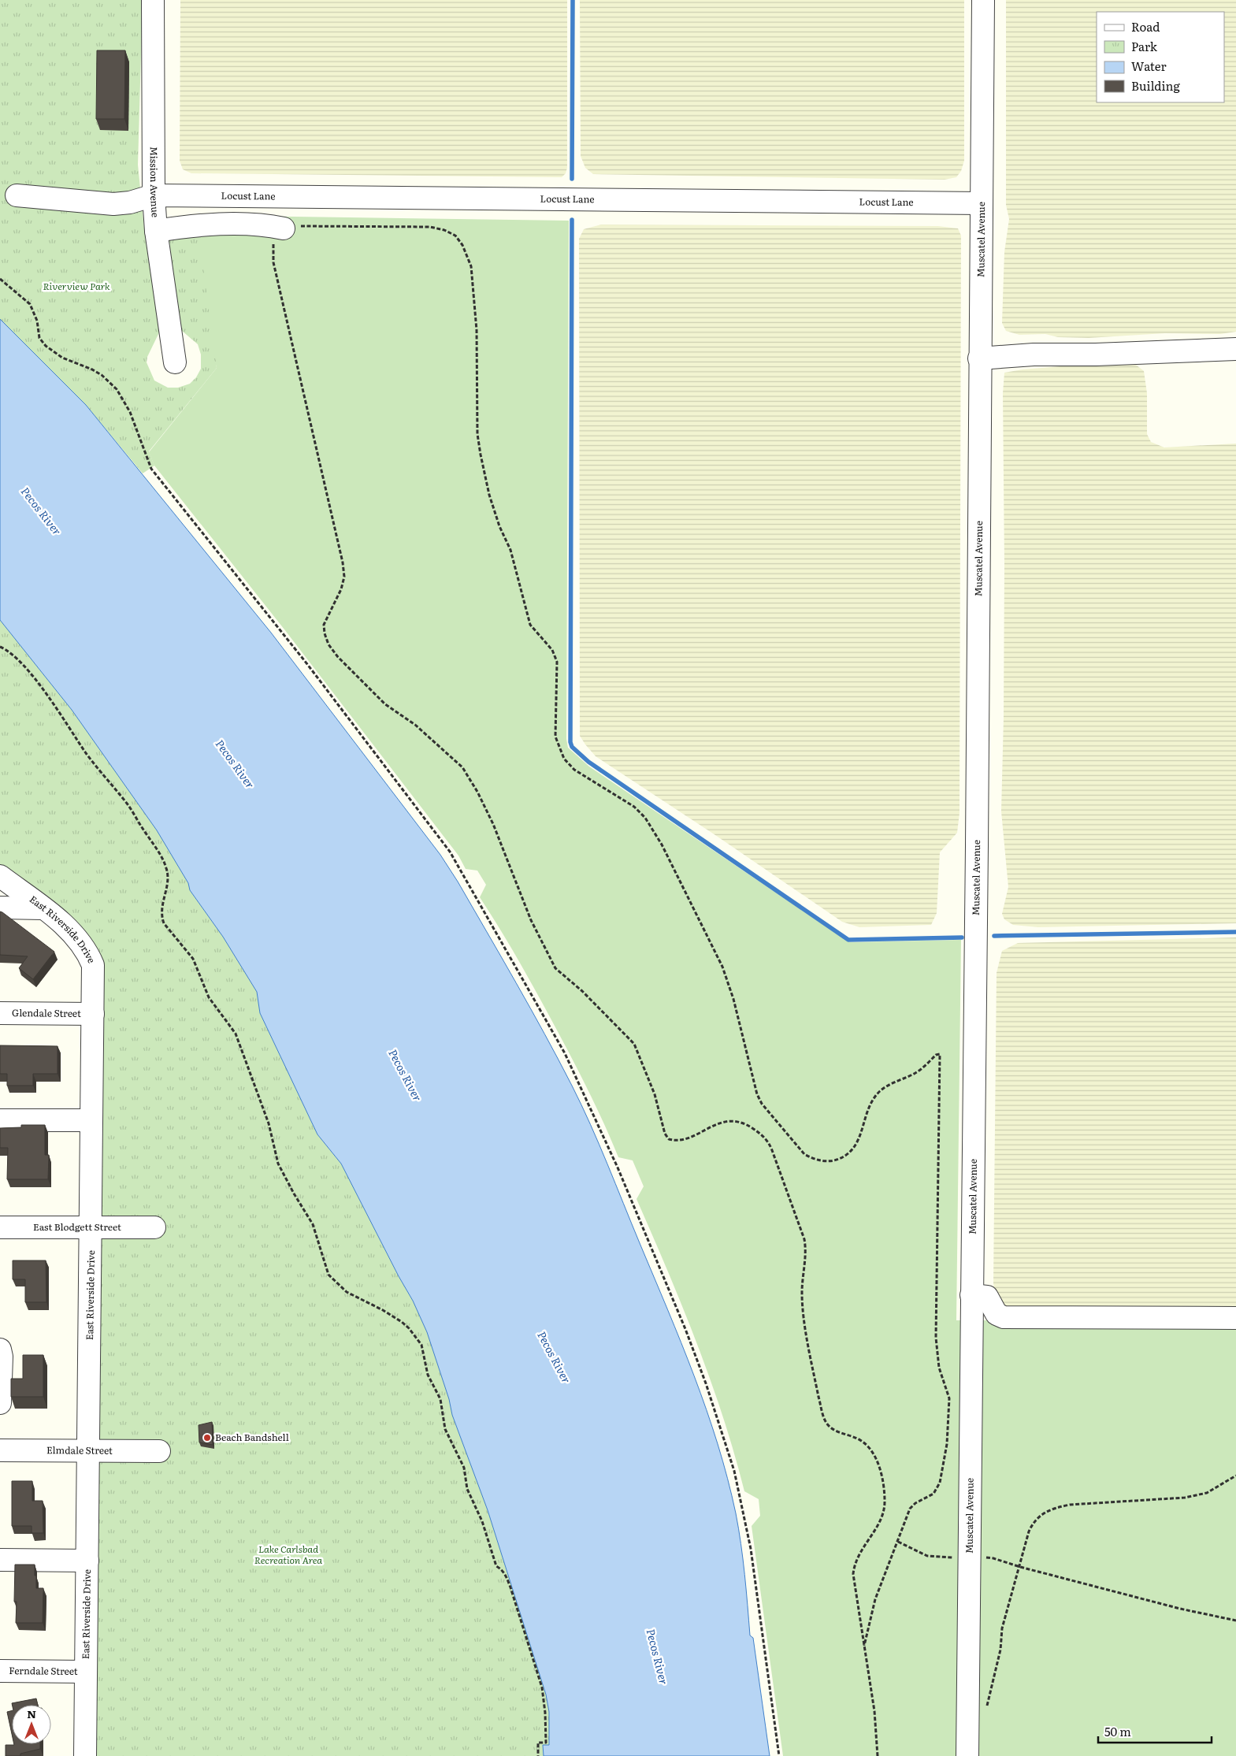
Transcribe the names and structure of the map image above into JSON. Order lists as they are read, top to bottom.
{
  "streets": {
    "street": [
      "Mission Avenue",
      "Locust Lane",
      "Muscatel Avenue",
      "East Riverside Drive",
      "Glendale Street",
      "East Blodgett Street",
      "Elmdale Street",
      "Ferndale Street"
    ]
  },
  "crossings": [
    ["Mission Avenue", "Locust Lane"],
    ["Locust Lane", "Muscatel Avenue"],
    ["East Riverside Drive", "Glendale Street"],
    ["East Riverside Drive", "East Blodgett Street"],
    ["East Riverside Drive", "Elmdale Street"],
    ["East Riverside Drive", "Ferndale Street"]
  ],
  "water": ["Pecos River"],
  "parks": ["Riverview Park", "Lake Carlsbad Recreation Area"],
  "places": ["Beach Bandshell"],
  "legend": [
    "Road",
    "Park",
    "Water",
    "Building"
  ],
  "scale_bar": "50 m",
  "north": "top"
}
